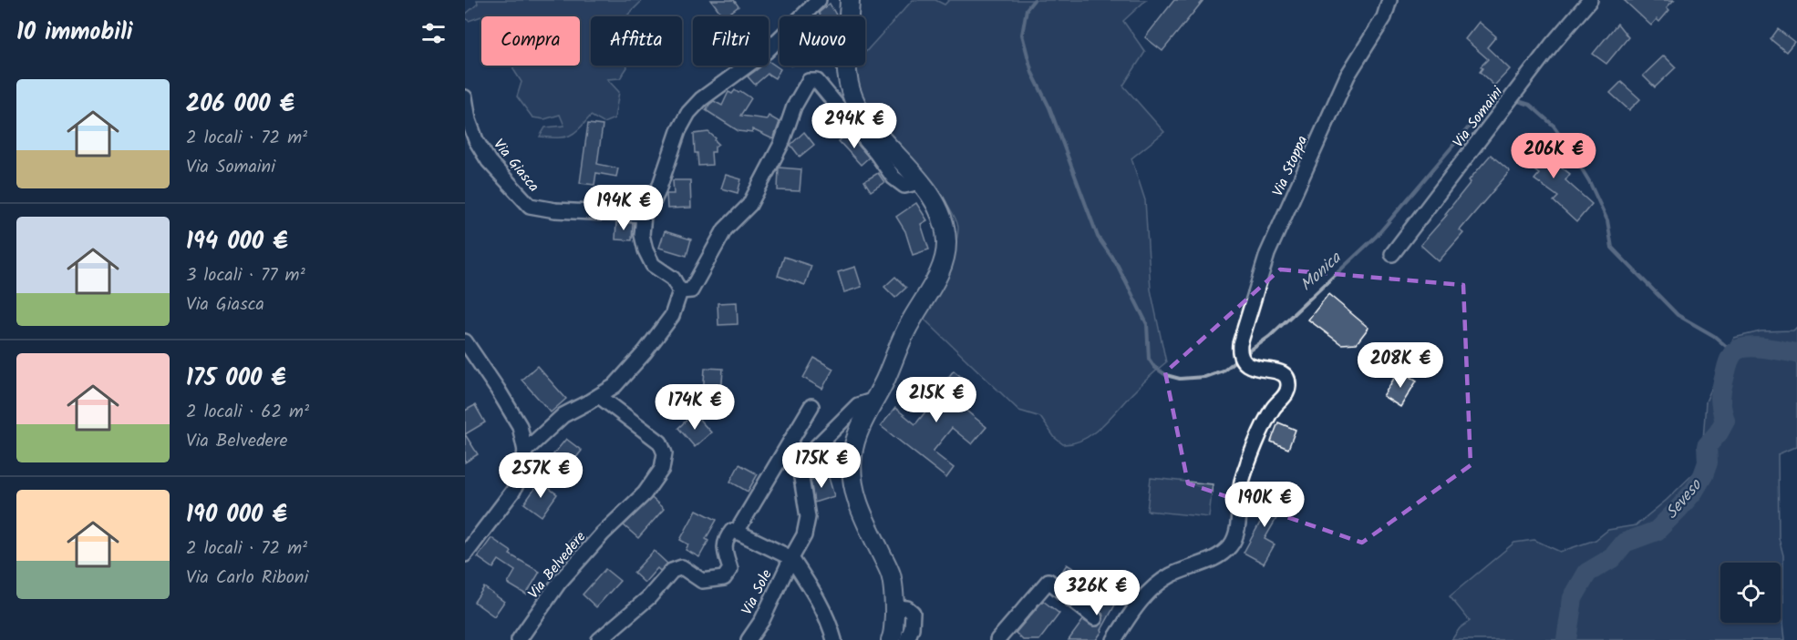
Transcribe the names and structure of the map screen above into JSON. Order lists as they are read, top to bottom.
{
  "streets": {
    "street": [
      "Via Somaini",
      "Via Giasca",
      "Via Stoppa",
      "Via Belvedere",
      "Via Sole"
    ]
  },
  "water": ["Monica", "Seveso"],
  "page": {
    "heading": "10 immobili",
    "chip": [
      "Compra",
      "Affitta",
      "Filtri",
      "Nuovo"
    ],
    "list": [
      {
        "name": "206 000 €",
        "note": "2 locali · 72 m² · Via Somaini"
      },
      {
        "name": "194 000 €",
        "note": "3 locali · 77 m² · Via Giasca"
      },
      {
        "name": "175 000 €",
        "note": "2 locali · 62 m² · Via Belvedere"
      },
      {
        "name": "190 000 €",
        "note": "2 locali · 72 m² · Via Carlo Riboni"
      }
    ],
    "price": [
      "294K €",
      "206K €",
      "194K €",
      "208K €",
      "215K €",
      "174K €",
      "175K €",
      "257K €",
      "190K €",
      "326K €"
    ]
  }
}
